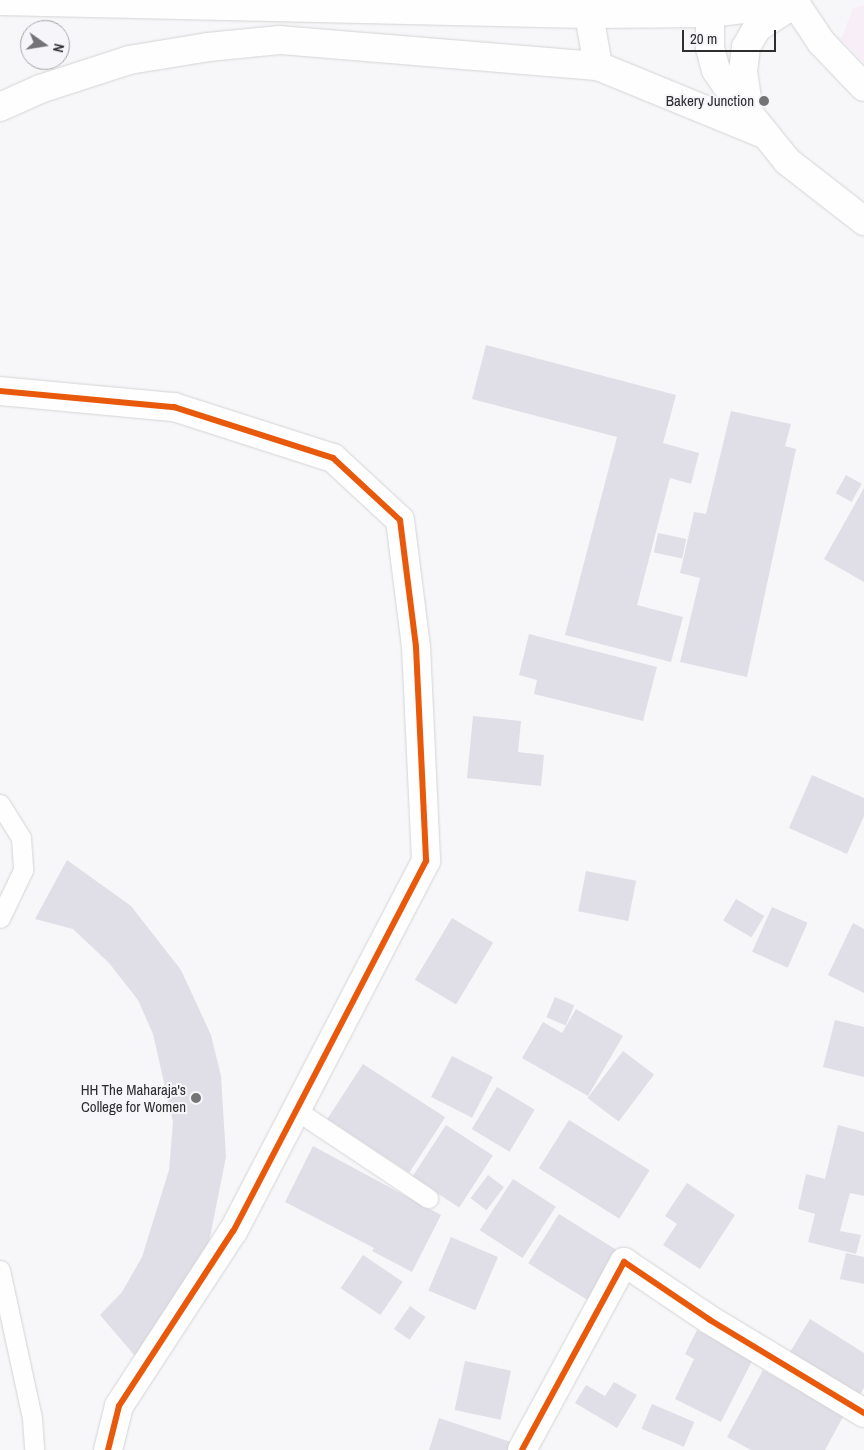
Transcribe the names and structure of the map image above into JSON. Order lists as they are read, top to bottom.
{
  "places": ["Bakery Junction", "HH The Maharaja's College for Women"],
  "scale_bar": "20 m",
  "north": "right"
}
